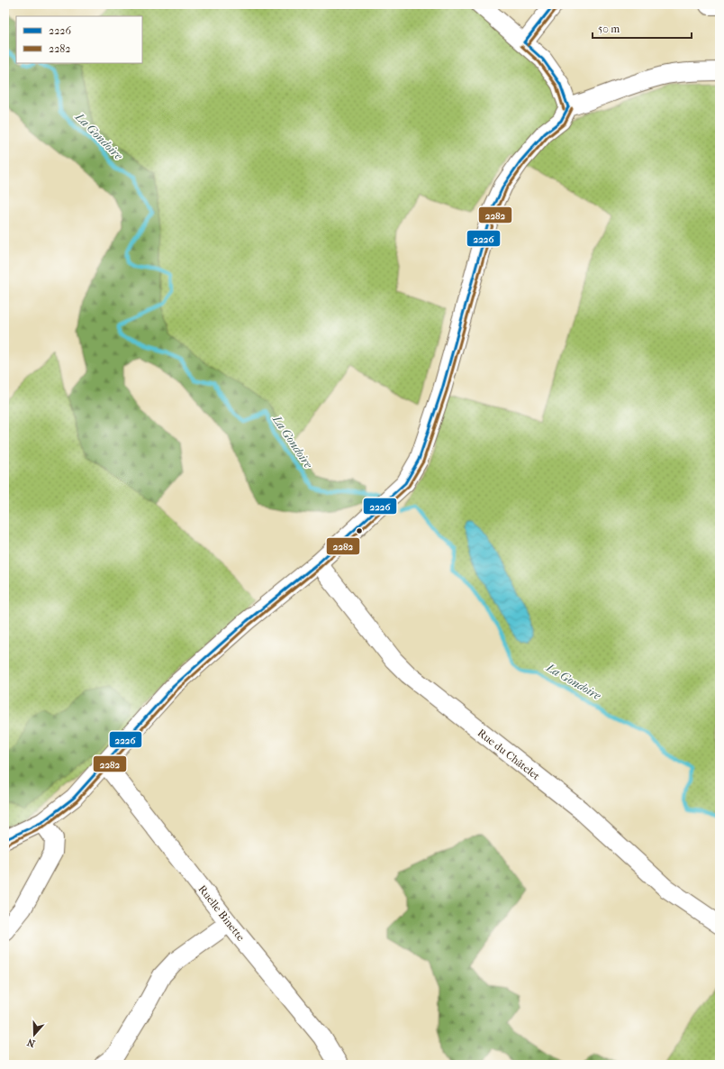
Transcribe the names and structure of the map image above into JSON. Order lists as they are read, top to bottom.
{
  "streets": {
    "street": ["Rue du Châtelet", "Ruelle Binette"]
  },
  "water": ["La Gondoire"],
  "lines": ["transit line 2226", "transit line 2282"],
  "legend": ["2226", "2282"],
  "scale_bar": "50 m",
  "north": "bottom"
}
